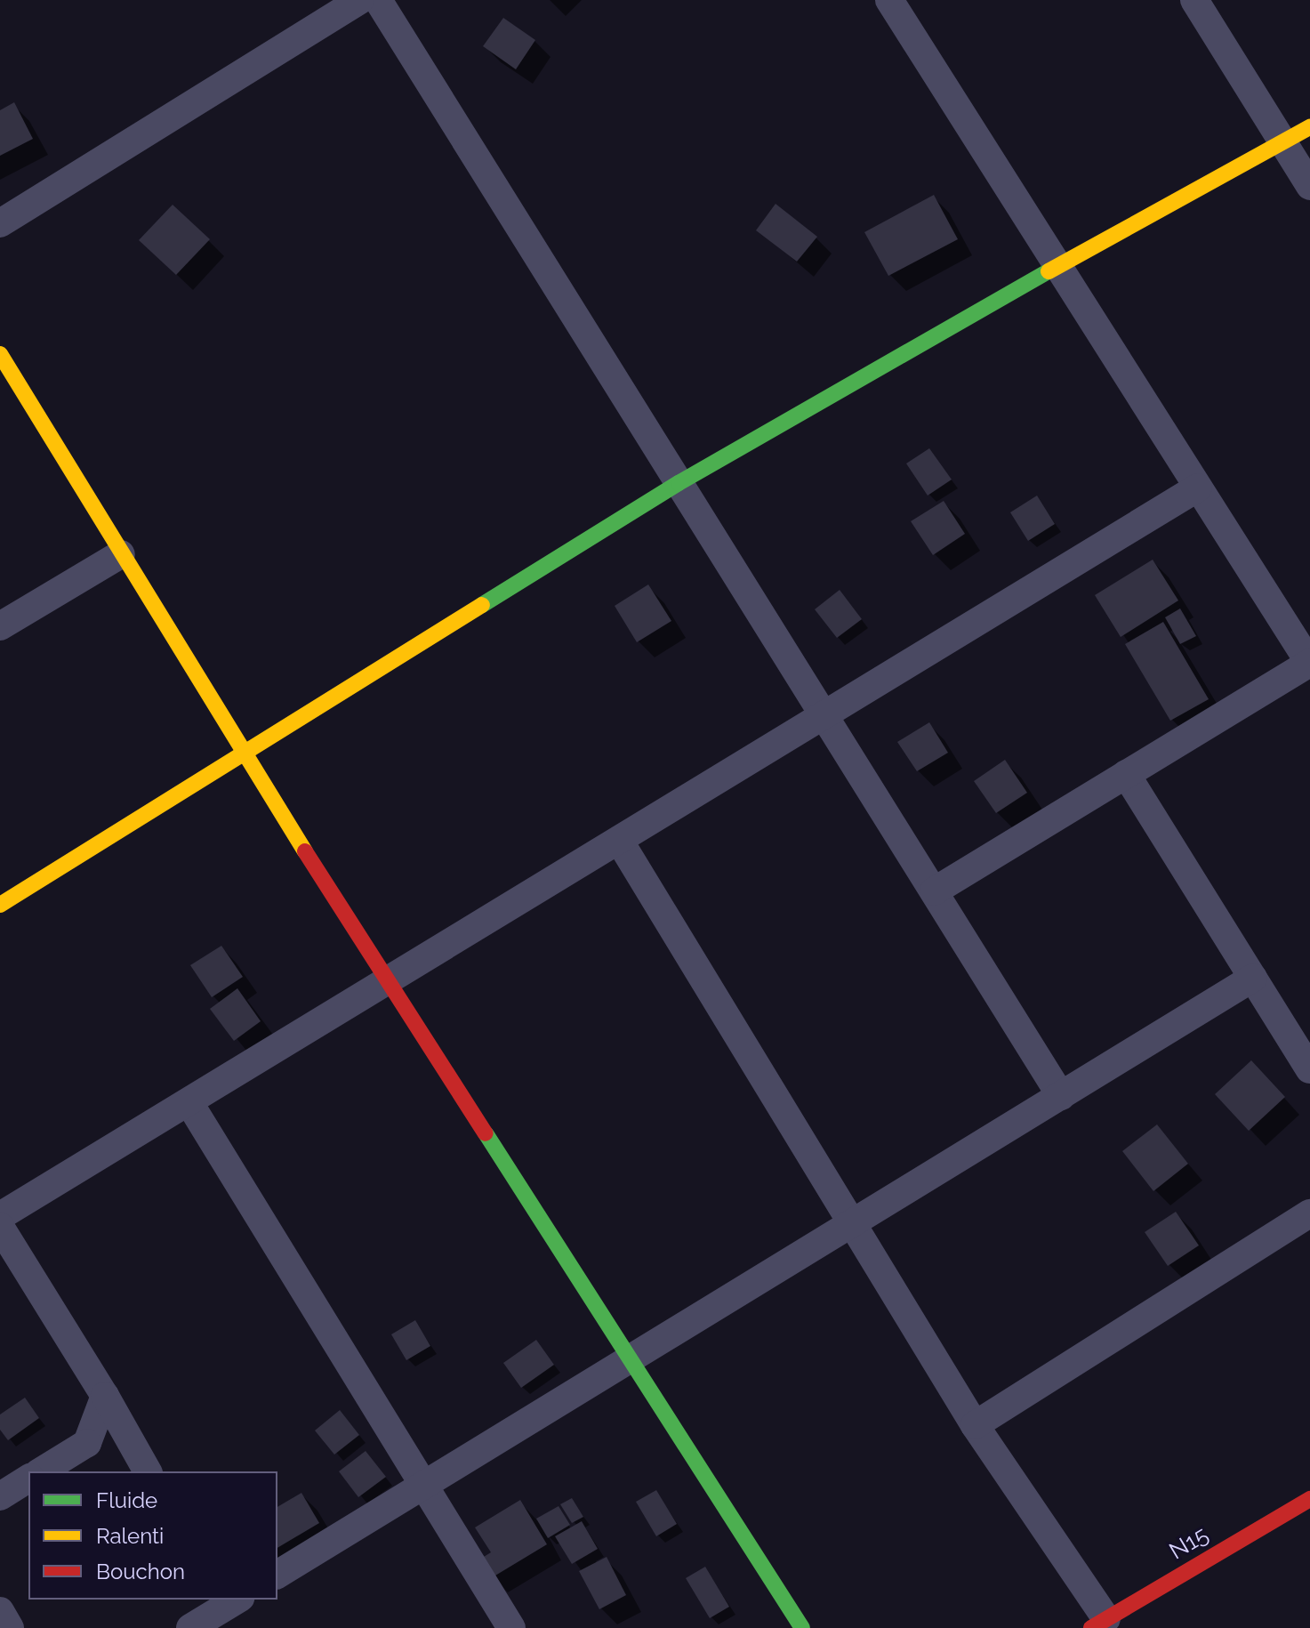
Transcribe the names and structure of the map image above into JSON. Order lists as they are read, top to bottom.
{
  "streets": {
    "street": ["N15"]
  },
  "legend": ["Fluide", "Ralenti", "Bouchon"]
}
